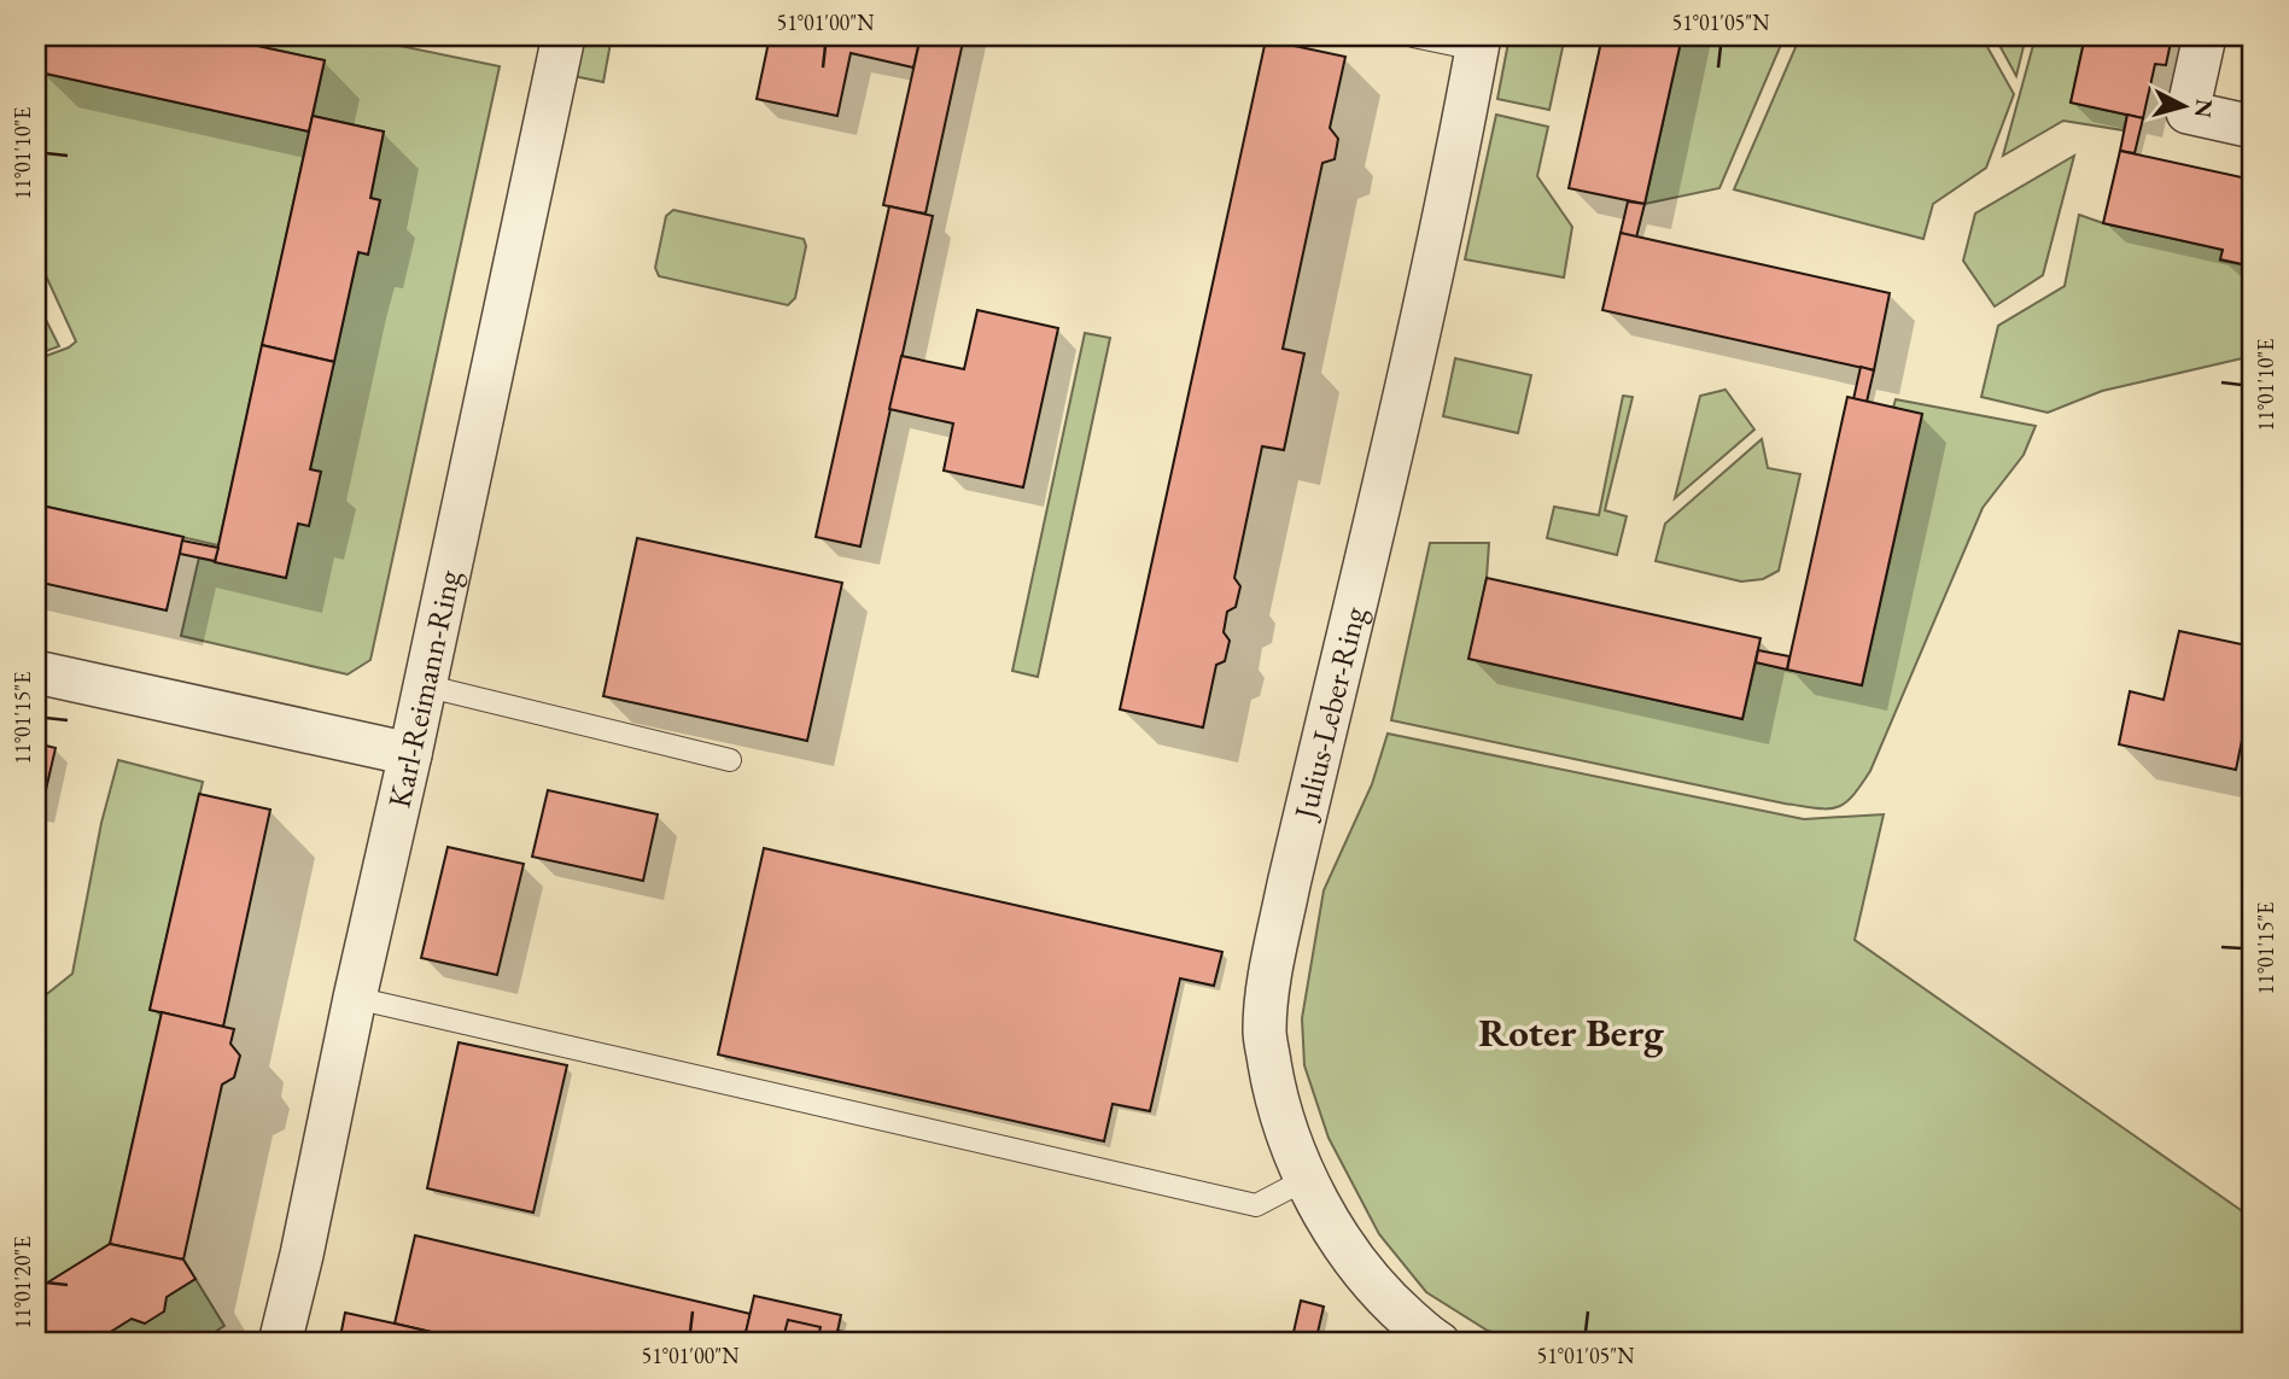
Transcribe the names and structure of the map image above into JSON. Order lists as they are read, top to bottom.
{
  "streets": {
    "street": ["Karl-Reimann-Ring", "Julius-Leber-Ring"]
  },
  "districts": ["Roter Berg"],
  "north": "right",
  "coordinates": [
    "51°01'00\"N",
    "51°01'05\"N",
    "11°01'10\"E",
    "11°01'15\"E",
    "11°01'20\"E"
  ]
}
